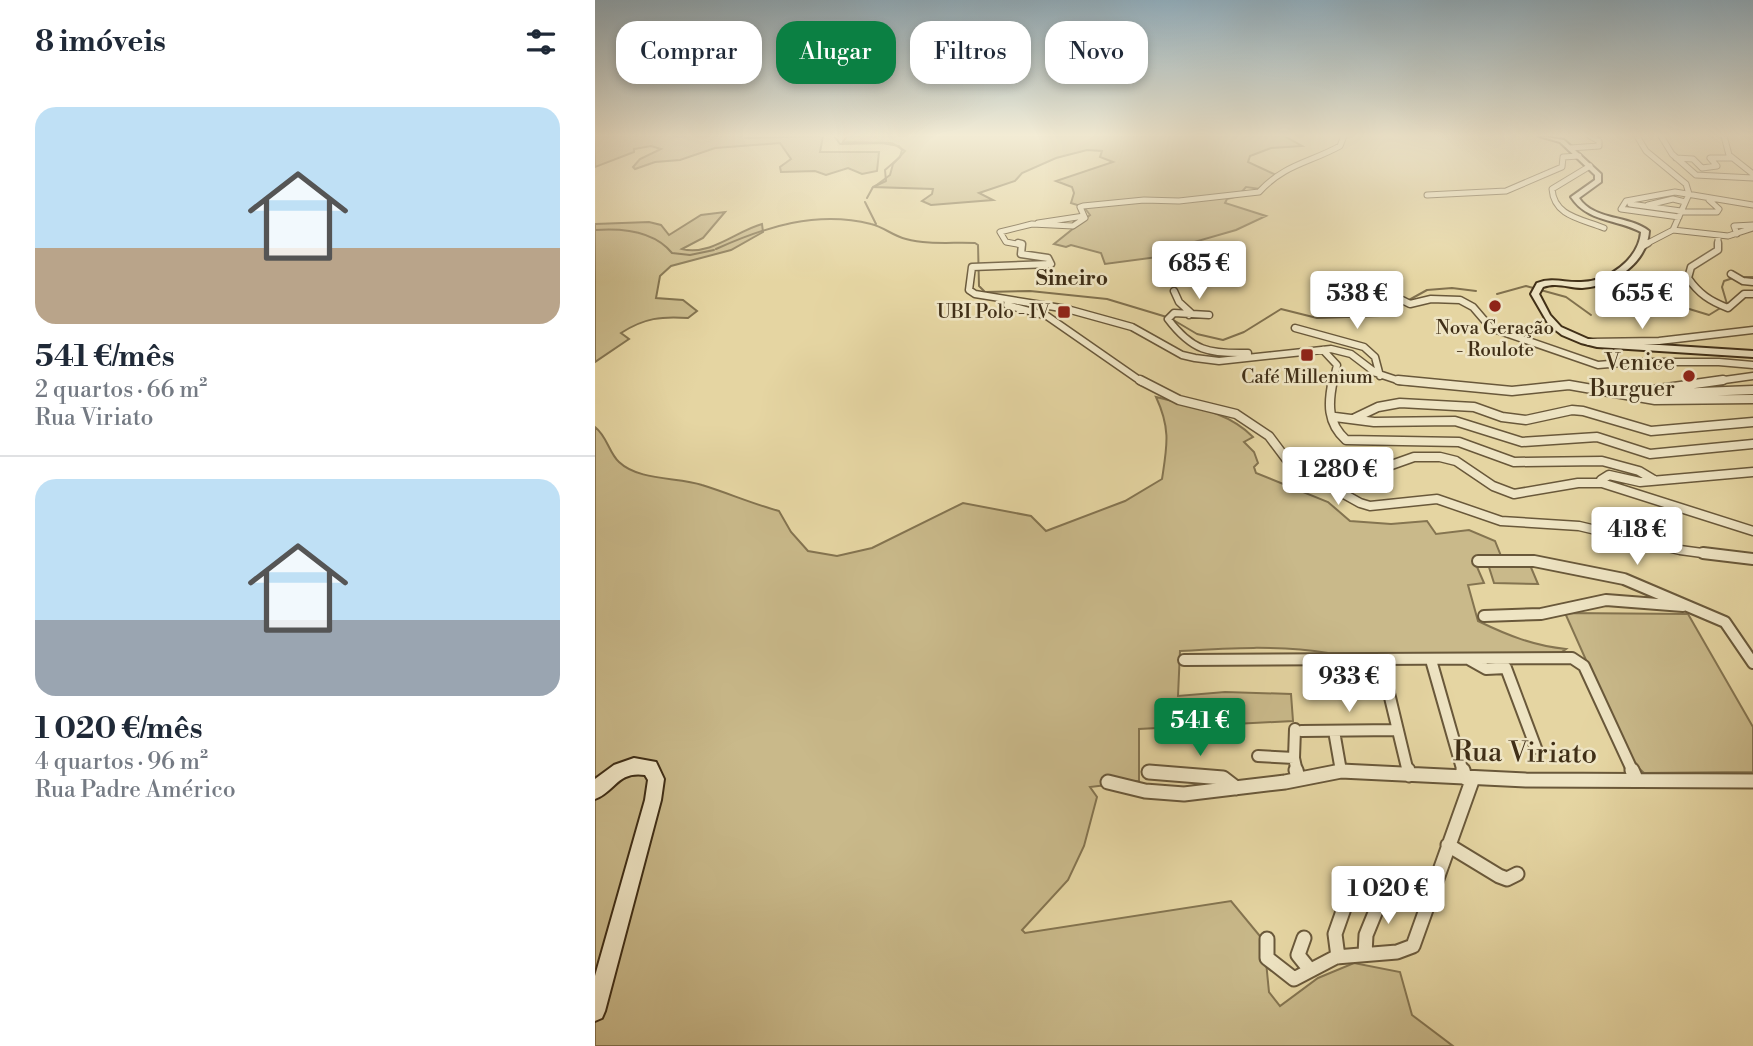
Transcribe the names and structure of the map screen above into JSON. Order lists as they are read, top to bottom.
{
  "streets": {
    "street": ["Rua Viriato"]
  },
  "districts": ["Sineiro"],
  "places": {
    "other": ["Nova Geração - Roulote", "Venice Burguer"],
    "transit": ["UBI Polo - IV", "Café Millenium"]
  },
  "page": {
    "heading": "8 imóveis",
    "chip": [
      "Comprar",
      "Alugar",
      "Filtros",
      "Novo"
    ],
    "list": [
      {
        "name": "541 €/mês",
        "note": "2 quartos · 66 m² · Rua Viriato"
      },
      {
        "name": "1 020 €/mês",
        "note": "4 quartos · 96 m² · Rua Padre Américo"
      }
    ],
    "price": [
      "685 €",
      "538 €",
      "655 €",
      "1 280 €",
      "418 €",
      "933 €",
      "541 €",
      "1 020 €"
    ]
  }
}
